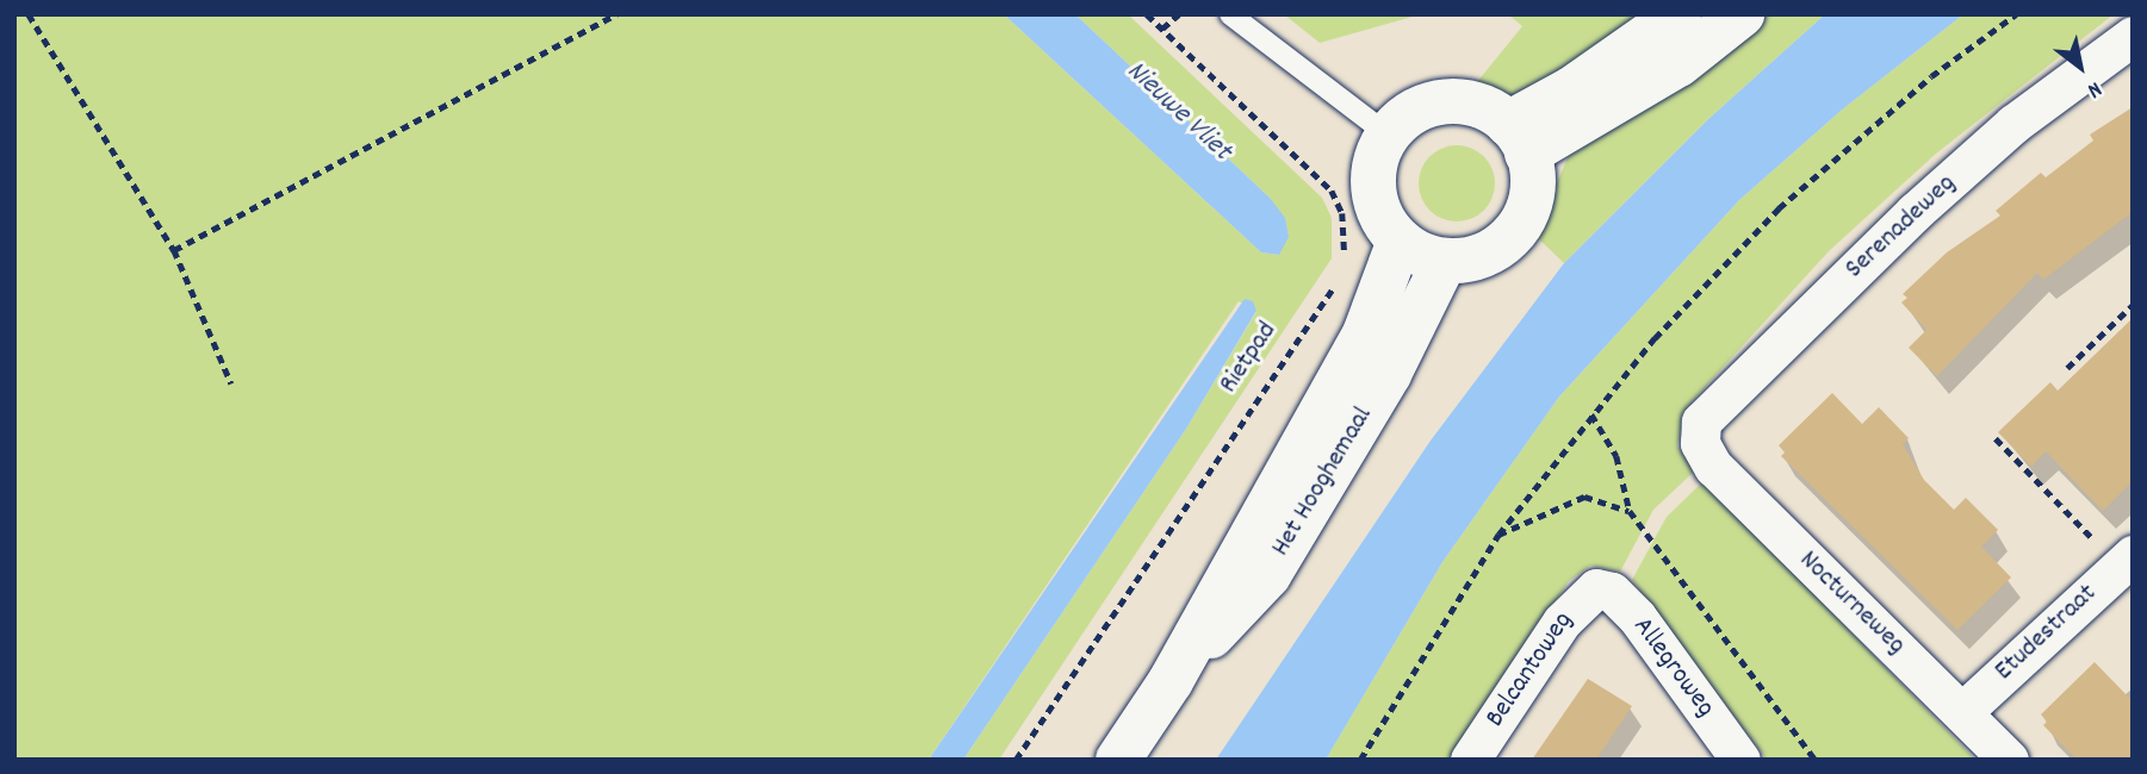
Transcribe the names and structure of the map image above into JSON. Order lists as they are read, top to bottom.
{
  "streets": {
    "street": [
      "Serenadeweg",
      "Het Hooghemaal",
      "Nocturneweg",
      "Etudestraat",
      "Allegroweg",
      "Belcantoweg"
    ],
    "path": ["Rietpad"]
  },
  "crossings": [
    ["Serenadeweg", "Nocturneweg"],
    ["Nocturneweg", "Etudestraat"],
    ["Allegroweg", "Belcantoweg"]
  ],
  "water": ["Nieuwe Vliet"],
  "north": "bottom right"
}
